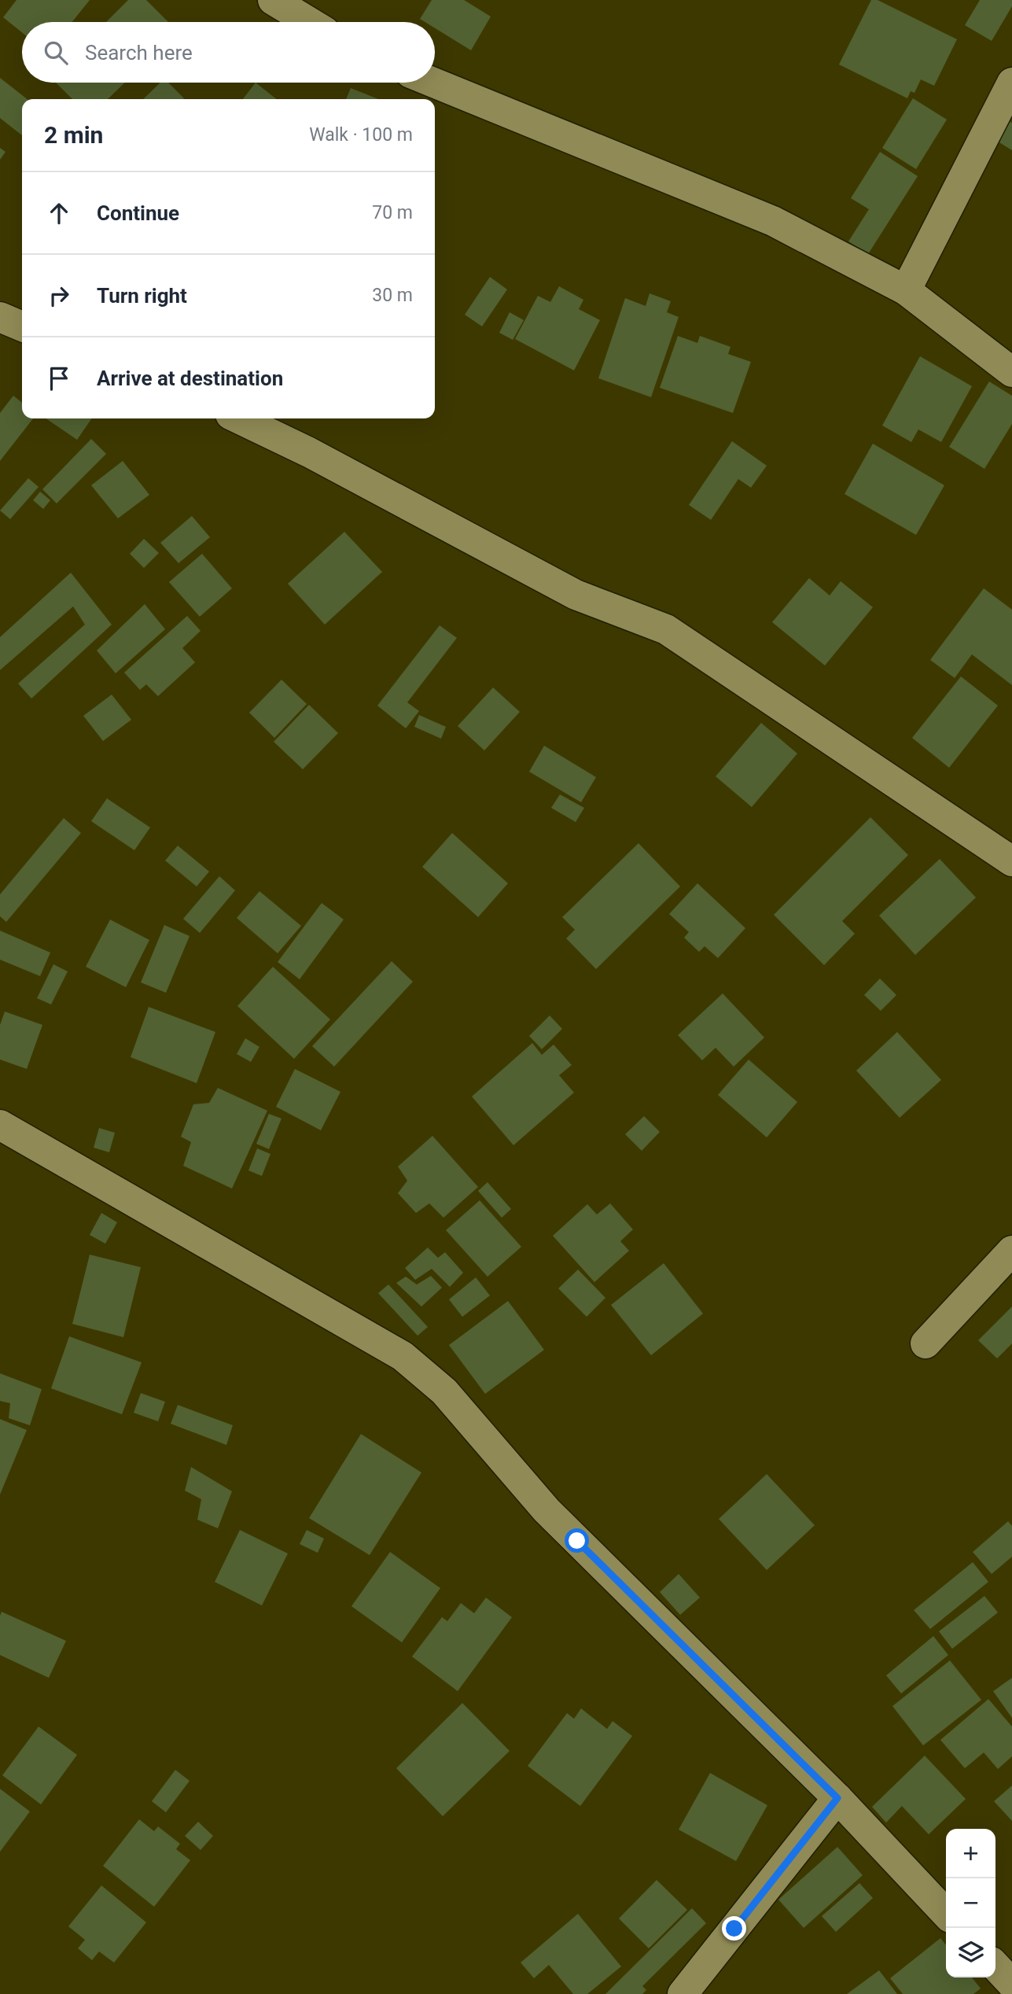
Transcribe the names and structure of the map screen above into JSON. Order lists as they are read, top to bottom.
{
  "page": {
    "search": "Search here",
    "heading": ["2 min", "Walk · 100 m"],
    "list": [
      ["Continue", "70 m"],
      ["Turn right", "30 m"],
      "Arrive at destination"
    ],
    "map_buttons": ["+", "−"]
  }
}
